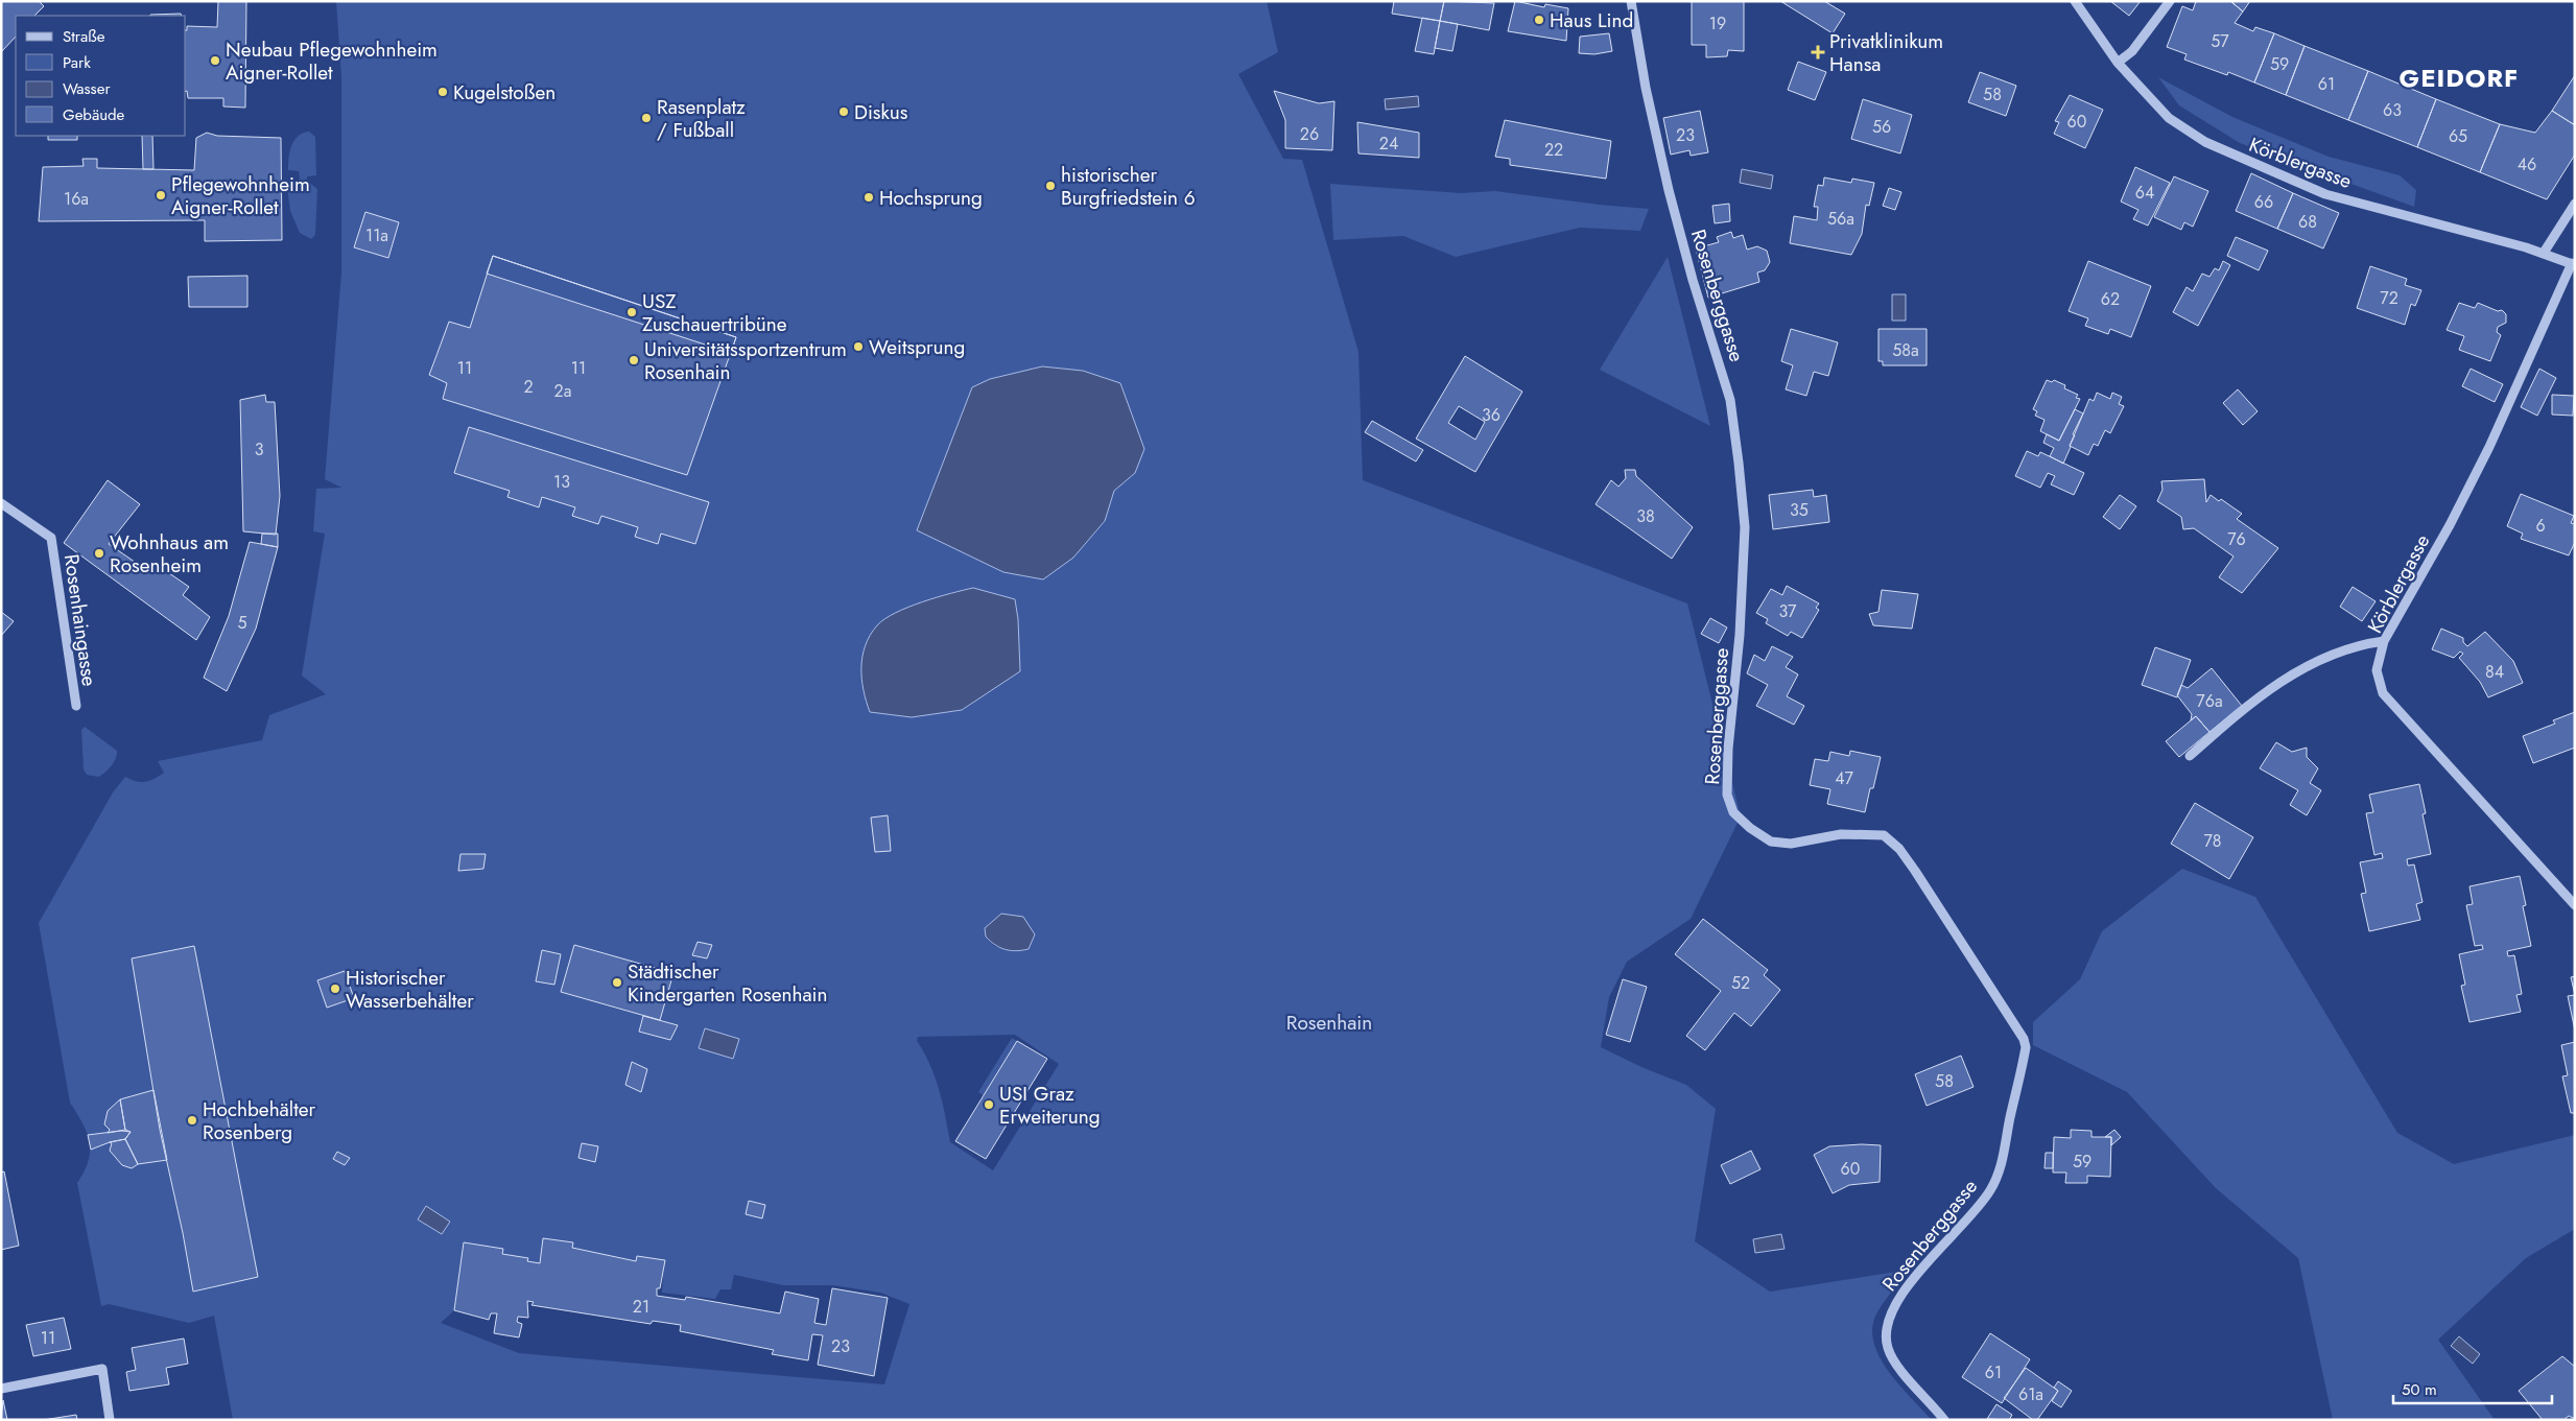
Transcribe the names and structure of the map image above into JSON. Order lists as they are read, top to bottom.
{
  "streets": {
    "street": ["Körblergasse", "Rosenberggasse", "Rosenhaingasse"]
  },
  "districts": ["GEIDORF"],
  "parks": ["Rosenhain"],
  "places": {
    "other": [
      "Haus Lind",
      "Neubau Pflegewohnheim Aigner-Rollet",
      "Kugelstoßen",
      "Diskus",
      "Rasenplatz / Fußball",
      "historischer Burgfriedstein 6",
      "Pflegewohnheim Aigner-Rollet",
      "Hochsprung",
      "USZ Zuschauertribüne",
      "Weitsprung",
      "Universitätssportzentrum Rosenhain",
      "Wohnhaus am Rosenheim",
      "Städtischer Kindergarten Rosenhain",
      "Historischer Wasserbehälter",
      "USI Graz Erweiterung",
      "Hochbehälter Rosenberg"
    ],
    "health": ["Privatklinikum Hansa"]
  },
  "house_numbers": [
    "19",
    "57",
    "59",
    "61",
    "58",
    "63",
    "60",
    "56",
    "26",
    "23",
    "65",
    "24",
    "22",
    "46",
    "64",
    "16a",
    "66",
    "56a",
    "68",
    "11a",
    "72",
    "62",
    "58a",
    "11",
    "11",
    "2",
    "2a",
    "36",
    "3",
    "13",
    "35",
    "38",
    "6",
    "76",
    "37",
    "5",
    "84",
    "76a",
    "47",
    "78",
    "52",
    "58",
    "59",
    "60",
    "21",
    "11",
    "23",
    "61",
    "61a"
  ],
  "legend": [
    "Straße",
    "Park",
    "Wasser",
    "Gebäude"
  ],
  "scale_bar": "50 m"
}
